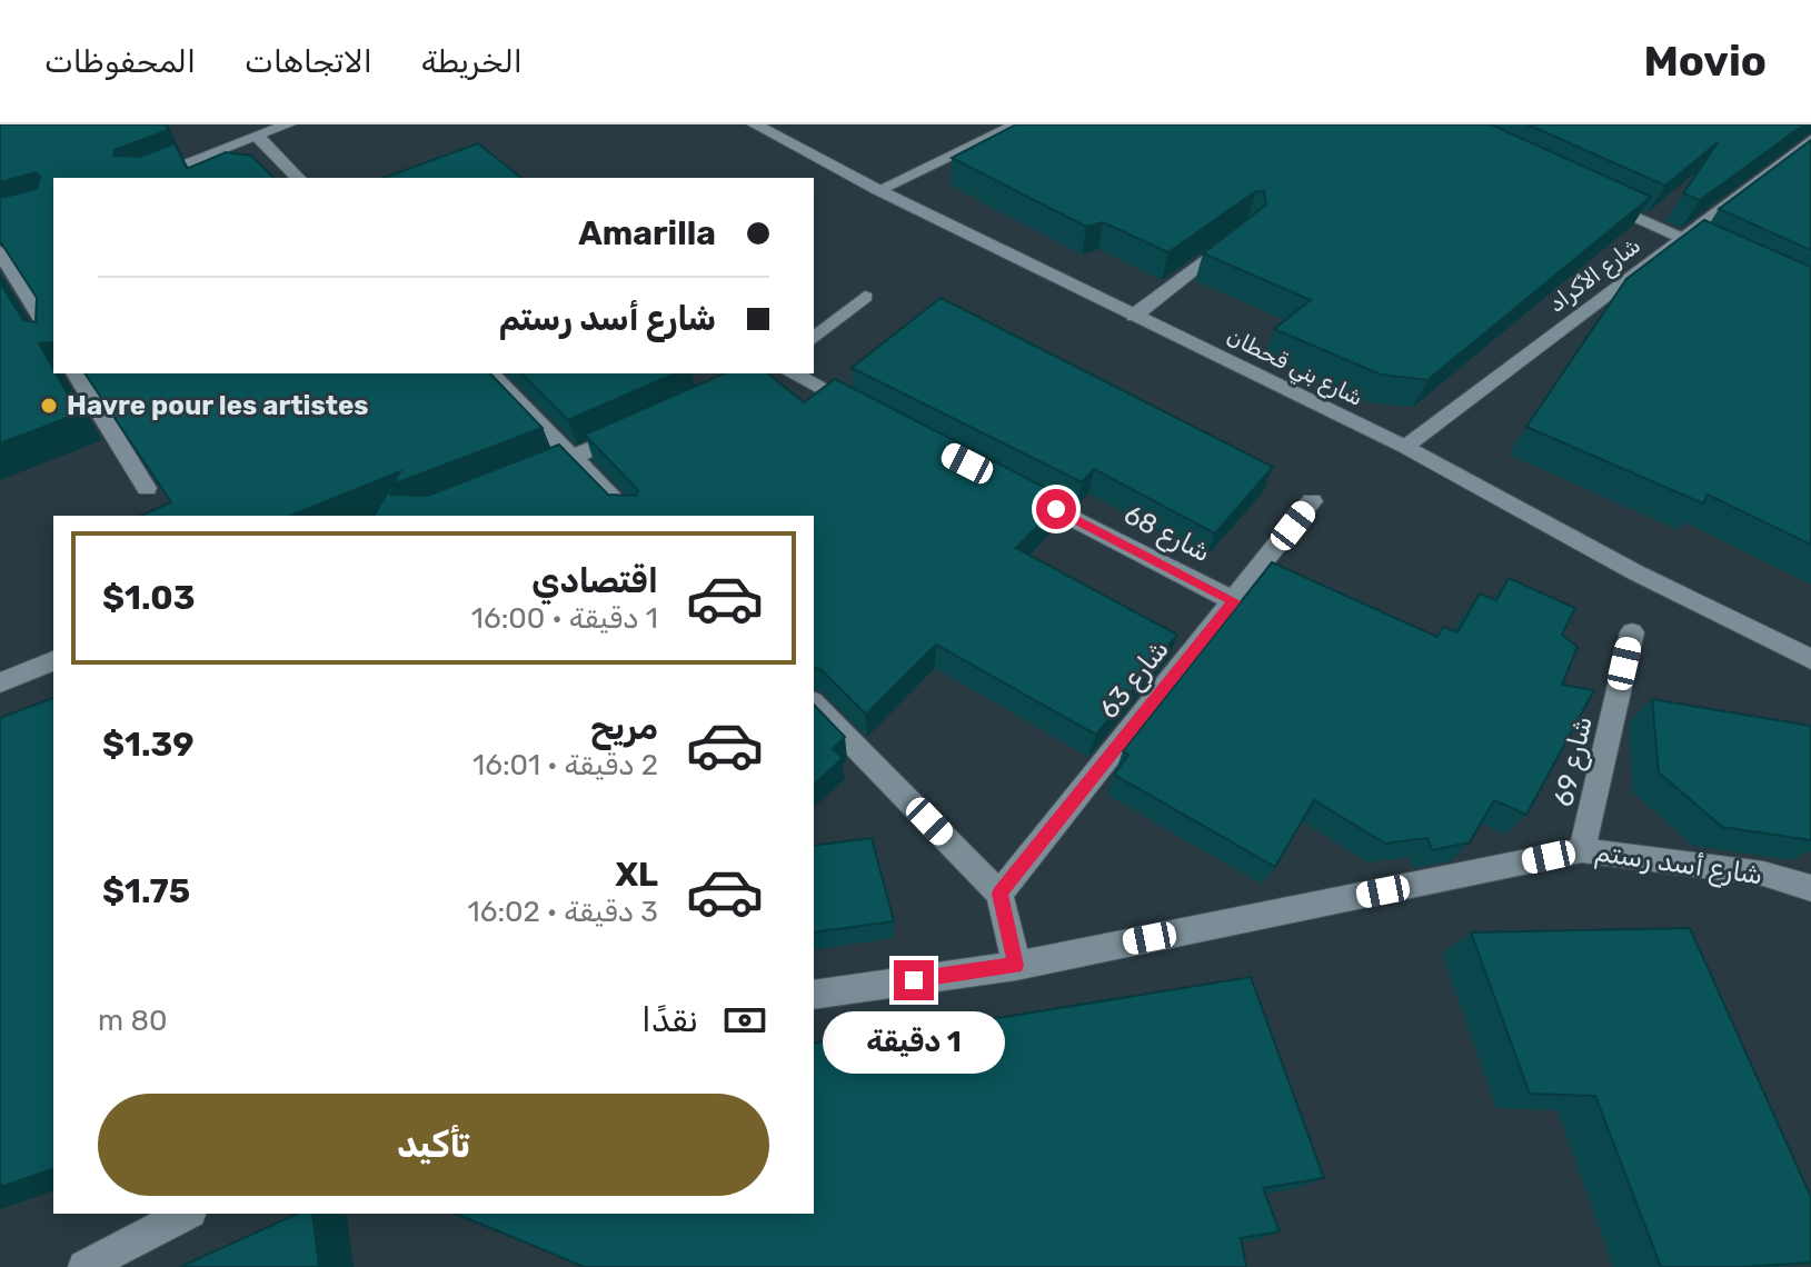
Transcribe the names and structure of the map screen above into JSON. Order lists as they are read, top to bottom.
{
  "streets": {
    "street": [
      "شارع الأكراد",
      "شارع بني قحطان",
      "شارع 68",
      "شارع 63",
      "شارع 69",
      "شارع أسد رستم"
    ]
  },
  "crossings": [
    ["شارع الأكراد", "شارع بني قحطان"],
    ["شارع 68", "شارع 63"],
    ["شارع 69", "شارع أسد رستم"]
  ],
  "places": ["Havre pour les artistes"],
  "page": {
    "header": "Movio",
    "nav": ["الخريطة", "الاتجاهات", "المحفوظات"],
    "banner": ["Amarilla", "شارع أسد رستم"],
    "list": [
      {
        "name": "اقتصادي",
        "note": "1 دقيقة · 16:00",
        "value": "$1.03"
      },
      {
        "name": "مريح",
        "note": "2 دقيقة · 16:01",
        "value": "$1.39"
      },
      {
        "name": "XL",
        "note": "3 دقيقة · 16:02",
        "value": "$1.75"
      }
    ],
    "pay": ["نقدًا", "80 m"],
    "bubble": "1 دقيقة",
    "buttons": "تأكيد"
  }
}
